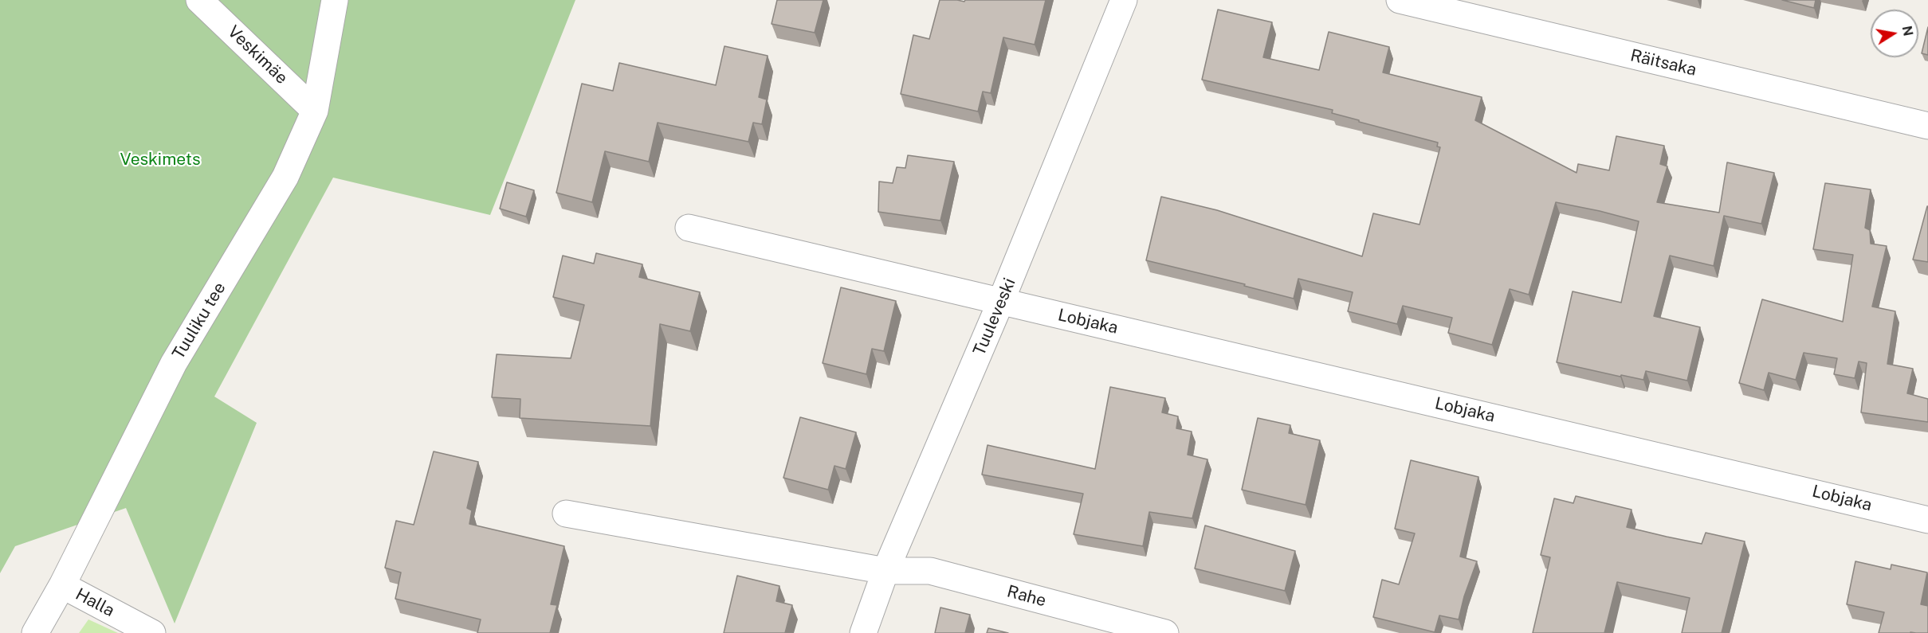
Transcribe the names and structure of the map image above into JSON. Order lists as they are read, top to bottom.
{
  "streets": {
    "street": [
      "Veskimäe",
      "Räitsaka",
      "Tuuleveski",
      "Tuuliku tee",
      "Lobjaka",
      "Rahe",
      "Halla"
    ]
  },
  "crossings": [
    ["Veskimäe", "Tuuliku tee"],
    ["Tuuleveski", "Lobjaka"],
    ["Tuuleveski", "Rahe"],
    ["Tuuliku tee", "Halla"]
  ],
  "parks": ["Veskimets"],
  "north": "right"
}
